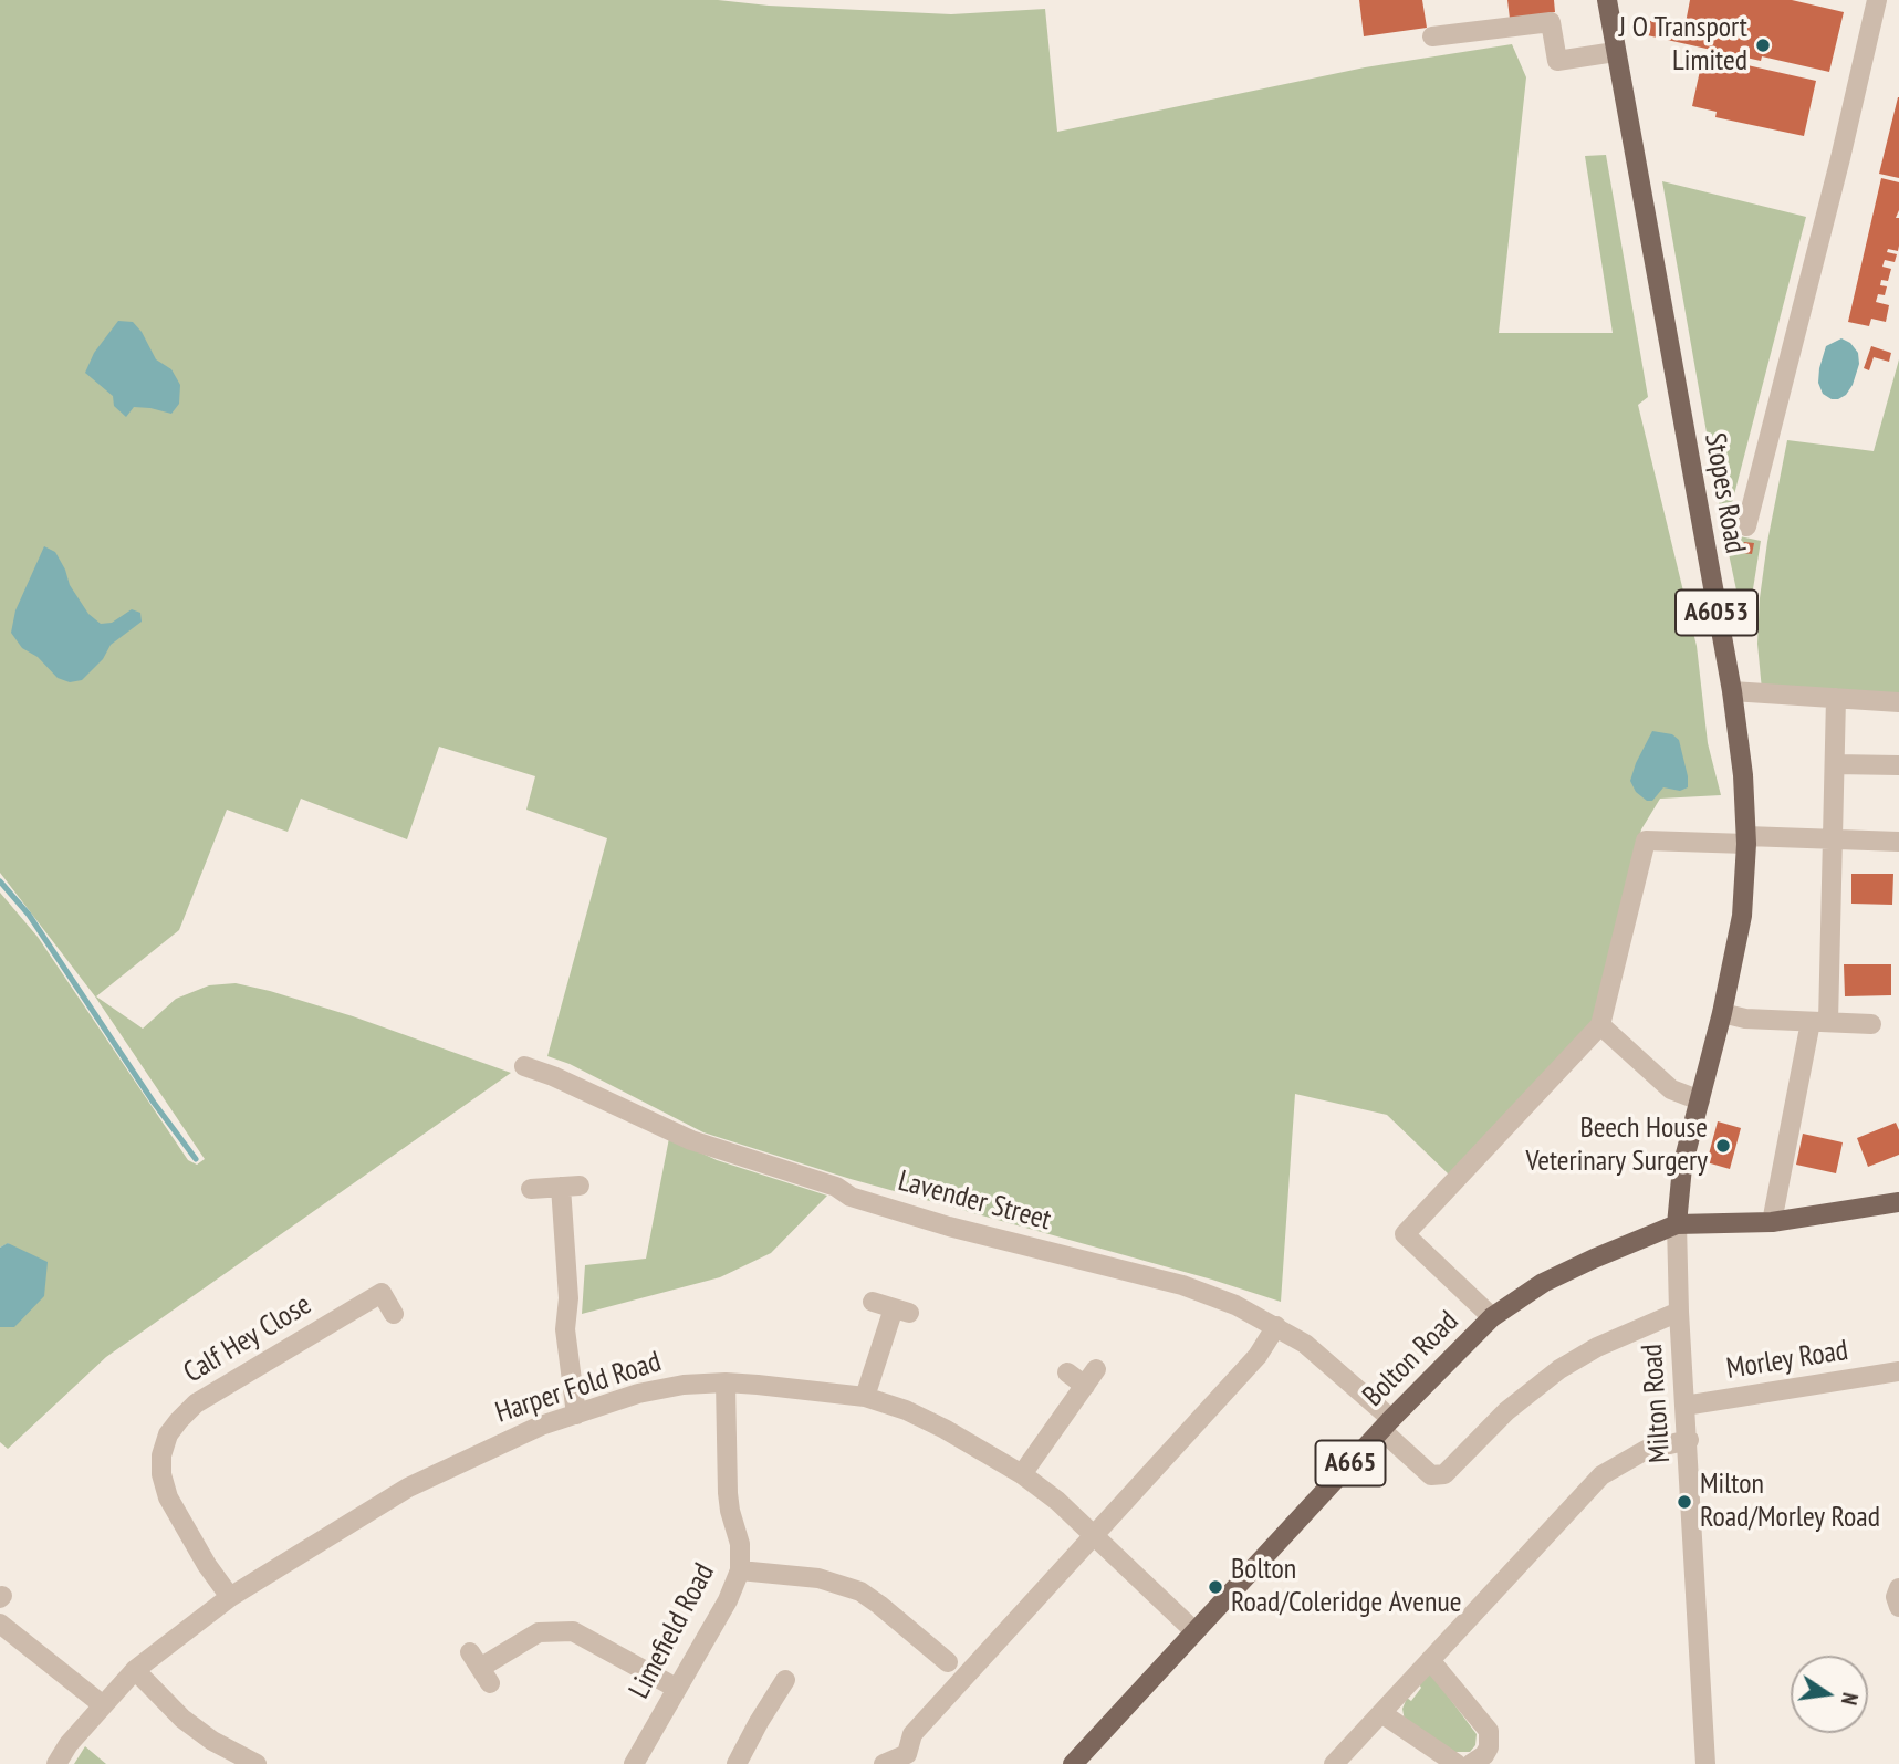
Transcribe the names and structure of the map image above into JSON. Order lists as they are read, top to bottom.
{
  "streets": {
    "main road": [
      "Stopes Road",
      "A6053",
      "Bolton Road",
      "A665"
    ],
    "street": [
      "Lavender Street",
      "Calf Hey Close",
      "Morley Road",
      "Harper Fold Road",
      "Milton Road",
      "Limefield Road"
    ]
  },
  "crossings": [
    ["Stopes Road", "Bolton Road"],
    ["Stopes Road", "Milton Road"],
    ["Stopes Road", "A665"],
    ["Lavender Street", "Bolton Road"],
    ["Lavender Street", "Milton Road"],
    ["Calf Hey Close", "Harper Fold Road"],
    ["Bolton Road", "Harper Fold Road"],
    ["Bolton Road", "Milton Road"],
    ["Bolton Road", "A665"],
    ["Morley Road", "Milton Road"],
    ["Harper Fold Road", "Limefield Road"],
    ["Milton Road", "A665"]
  ],
  "places": [
    "J O Transport Limited",
    "Beech House Veterinary Surgery",
    "Milton Road/Morley Road",
    "Bolton Road/Coleridge Avenue"
  ],
  "north": "right"
}
